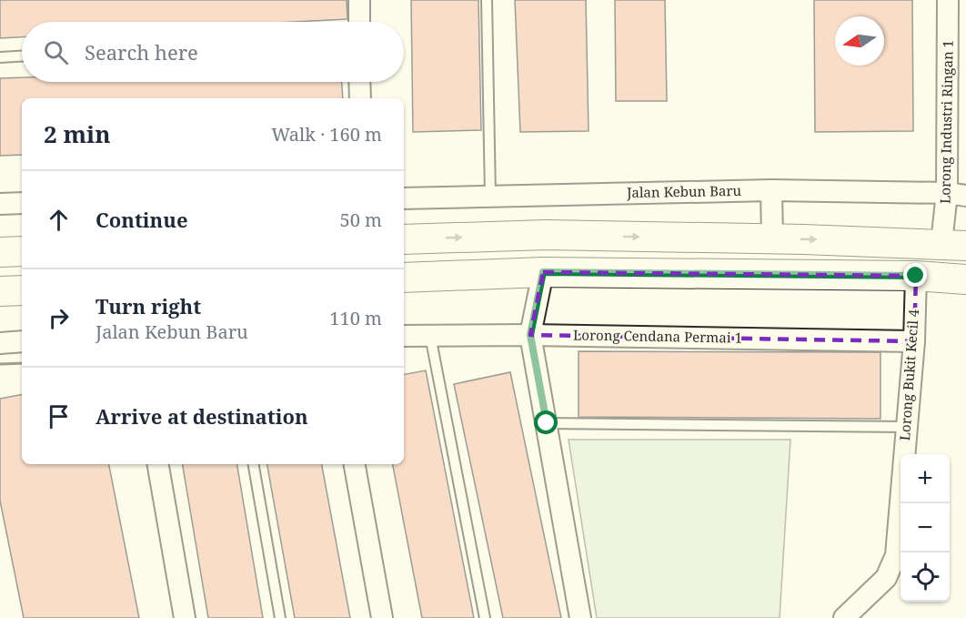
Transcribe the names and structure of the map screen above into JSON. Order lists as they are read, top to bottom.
{
  "streets": {
    "street": [
      "Lorong Industri Ringan 1",
      "Jalan Kebun Baru",
      "Lorong Cendana Permai 1",
      "Lorong Bukit Kecil 4"
    ]
  },
  "crossings": [
    ["Lorong Industri Ringan 1", "Jalan Kebun Baru"],
    ["Lorong Cendana Permai 1", "Lorong Bukit Kecil 4"]
  ],
  "north": "left",
  "page": {
    "search": "Search here",
    "heading": ["2 min", "Walk · 160 m"],
    "list": [
      ["Continue", "50 m"],
      ["Turn right", "Jalan Kebun Baru", "110 m"],
      "Arrive at destination"
    ],
    "map_buttons": ["+", "−"]
  }
}
